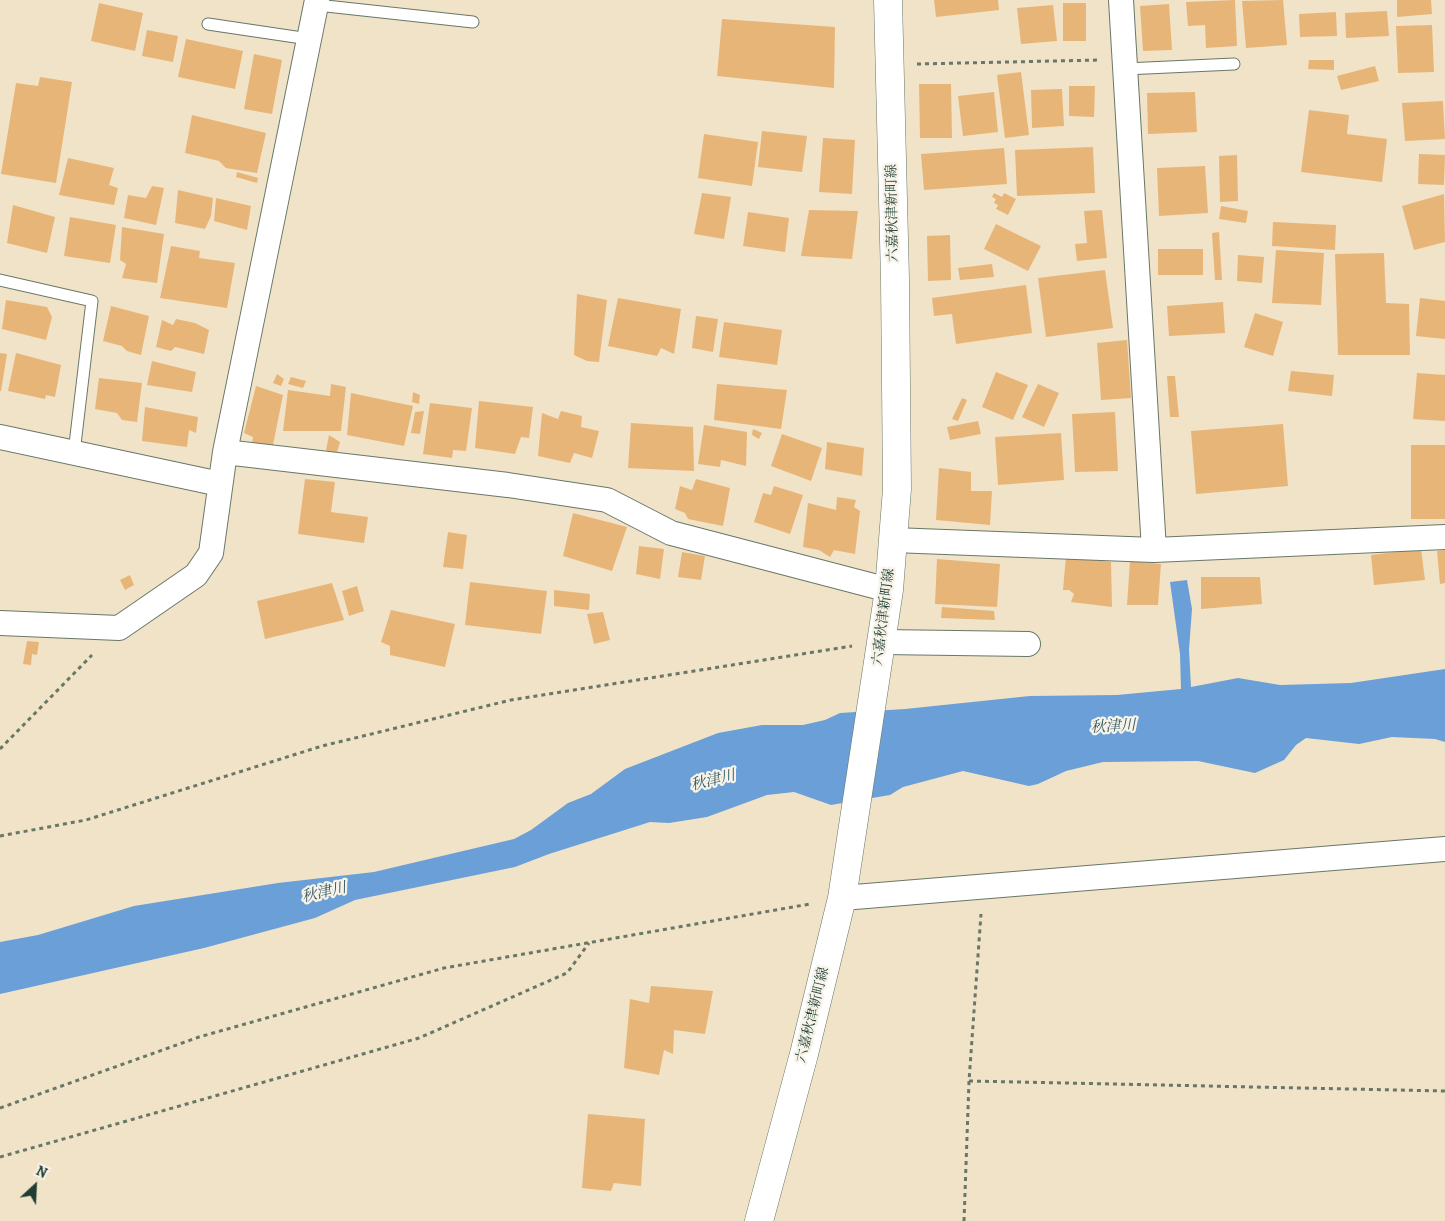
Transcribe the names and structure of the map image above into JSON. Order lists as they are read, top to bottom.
{
  "streets": {
    "main road": ["六嘉秋津新町線"]
  },
  "water": ["秋津川"],
  "north": "top right"
}
